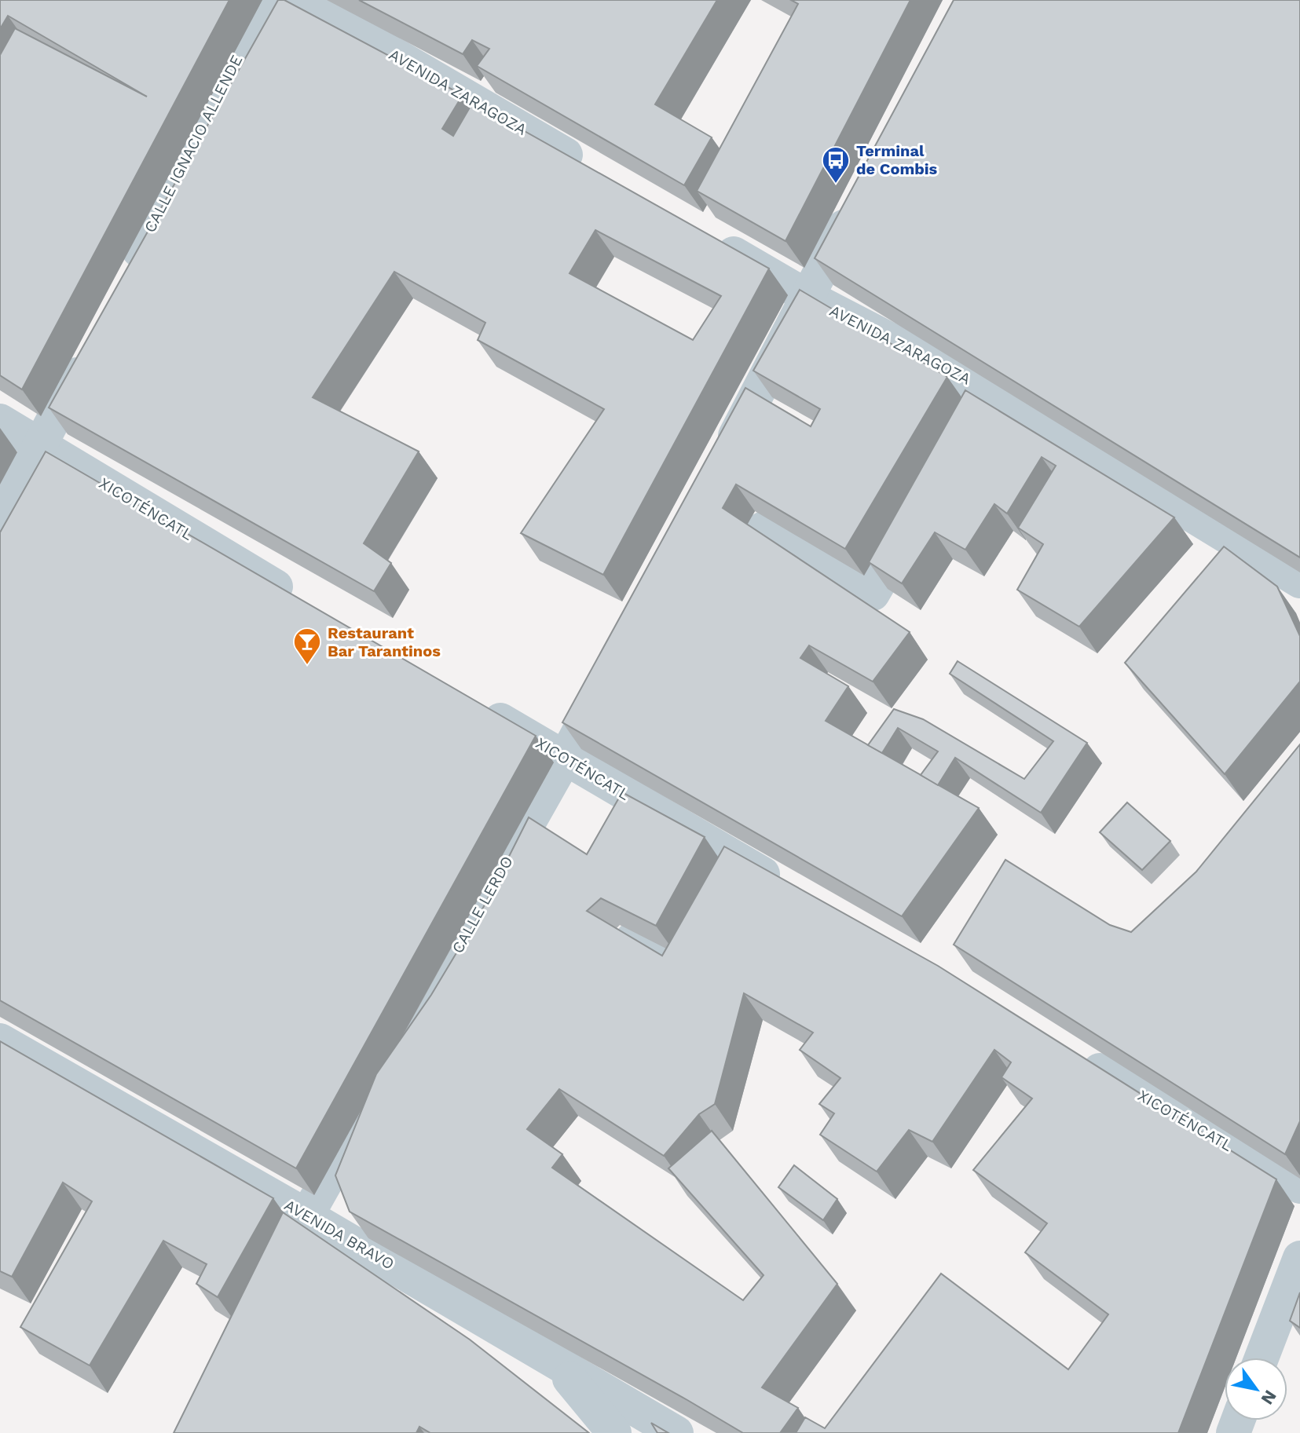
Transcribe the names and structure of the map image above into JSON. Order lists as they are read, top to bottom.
{
  "streets": {
    "street": [
      "AVENIDA ZARAGOZA",
      "CALLE IGNACIO ALLENDE",
      "XICOTÉNCATL",
      "CALLE LERDO",
      "AVENIDA BRAVO"
    ]
  },
  "crossings": [
    ["XICOTÉNCATL", "CALLE LERDO"],
    ["CALLE LERDO", "AVENIDA BRAVO"]
  ],
  "places": {
    "bus stop": ["Terminal de Combis"],
    "bar": ["Restaurant Bar Tarantinos"]
  },
  "north": "bottom right"
}
